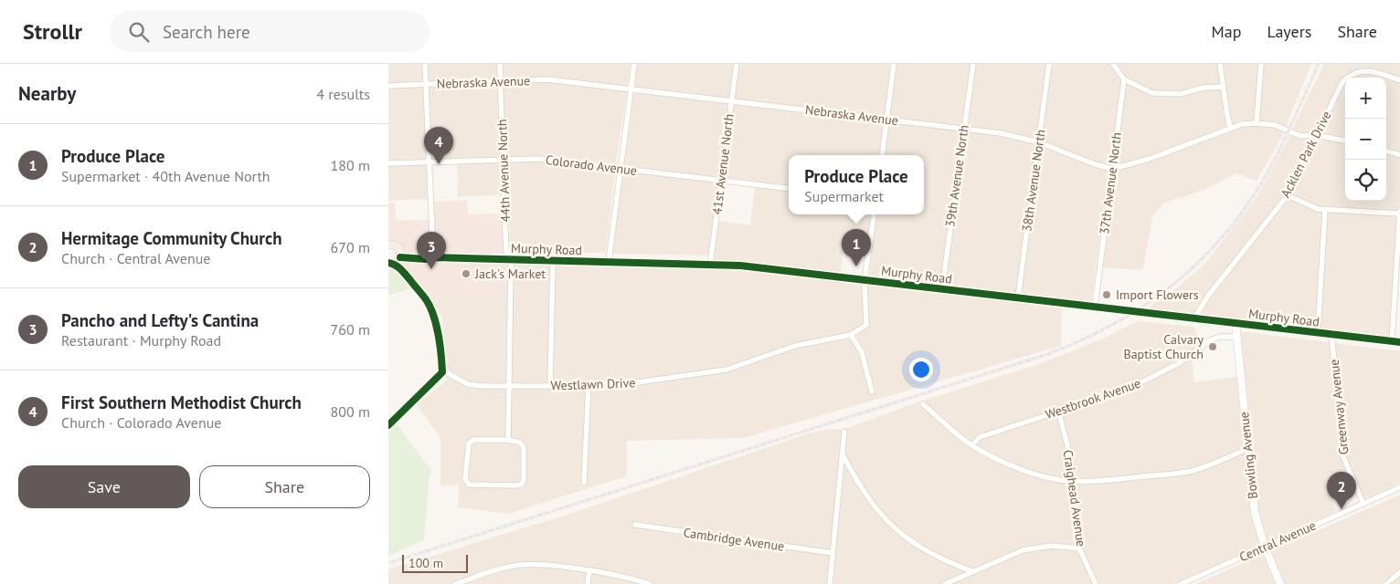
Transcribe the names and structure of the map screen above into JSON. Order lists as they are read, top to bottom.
{
  "streets": {
    "main road": ["Murphy Road"],
    "street": [
      "Nebraska Avenue",
      "Acklen Park Drive",
      "41st Avenue North",
      "Colorado Avenue",
      "44th Avenue North",
      "39th Avenue North",
      "38th Avenue North",
      "37th Avenue North",
      "Westlawn Drive",
      "Westbrook Avenue",
      "Greenway Avenue",
      "Bowling Avenue",
      "Craighead Avenue",
      "Cambridge Avenue",
      "Central Avenue"
    ]
  },
  "crossings": [
    ["Nebraska Avenue", "41st Avenue North"],
    ["Nebraska Avenue", "44th Avenue North"],
    ["Nebraska Avenue", "39th Avenue North"],
    ["Nebraska Avenue", "38th Avenue North"],
    ["Nebraska Avenue", "37th Avenue North"],
    ["Acklen Park Drive", "Murphy Road"],
    ["41st Avenue North", "Colorado Avenue"],
    ["41st Avenue North", "Murphy Road"],
    ["Colorado Avenue", "44th Avenue North"],
    ["44th Avenue North", "Murphy Road"],
    ["44th Avenue North", "Westlawn Drive"],
    ["39th Avenue North", "Murphy Road"],
    ["38th Avenue North", "Murphy Road"],
    ["37th Avenue North", "Murphy Road"],
    ["Murphy Road", "Greenway Avenue"],
    ["Murphy Road", "Bowling Avenue"],
    ["Westbrook Avenue", "Bowling Avenue"],
    ["Westbrook Avenue", "Craighead Avenue"],
    ["Greenway Avenue", "Central Avenue"],
    ["Bowling Avenue", "Central Avenue"]
  ],
  "places": ["Jack's Market", "Import Flowers", "Calvary Baptist Church"],
  "scale_bar": "100 m",
  "page": {
    "header": "Strollr",
    "search": "Search here",
    "nav": ["Map", "Layers", "Share"],
    "heading": ["Nearby", "4 results"],
    "map_buttons": ["+", "−"],
    "list": [
      {
        "mark": "1",
        "name": "Produce Place",
        "note": "Supermarket · 40th Avenue North",
        "value": "180 m"
      },
      {
        "mark": "2",
        "name": "Hermitage Community Church",
        "note": "Church · Central Avenue",
        "value": "670 m"
      },
      {
        "mark": "3",
        "name": "Pancho and Lefty's Cantina",
        "note": "Restaurant · Murphy Road",
        "value": "760 m"
      },
      {
        "mark": "4",
        "name": "First Southern Methodist Church",
        "note": "Church · Colorado Avenue",
        "value": "800 m"
      }
    ],
    "pins": [
      "4",
      "1",
      "3",
      "2"
    ],
    "popup": ["Produce Place", "Supermarket"],
    "buttons": ["Save", "Share"],
    "scale": "100 m"
  }
}
